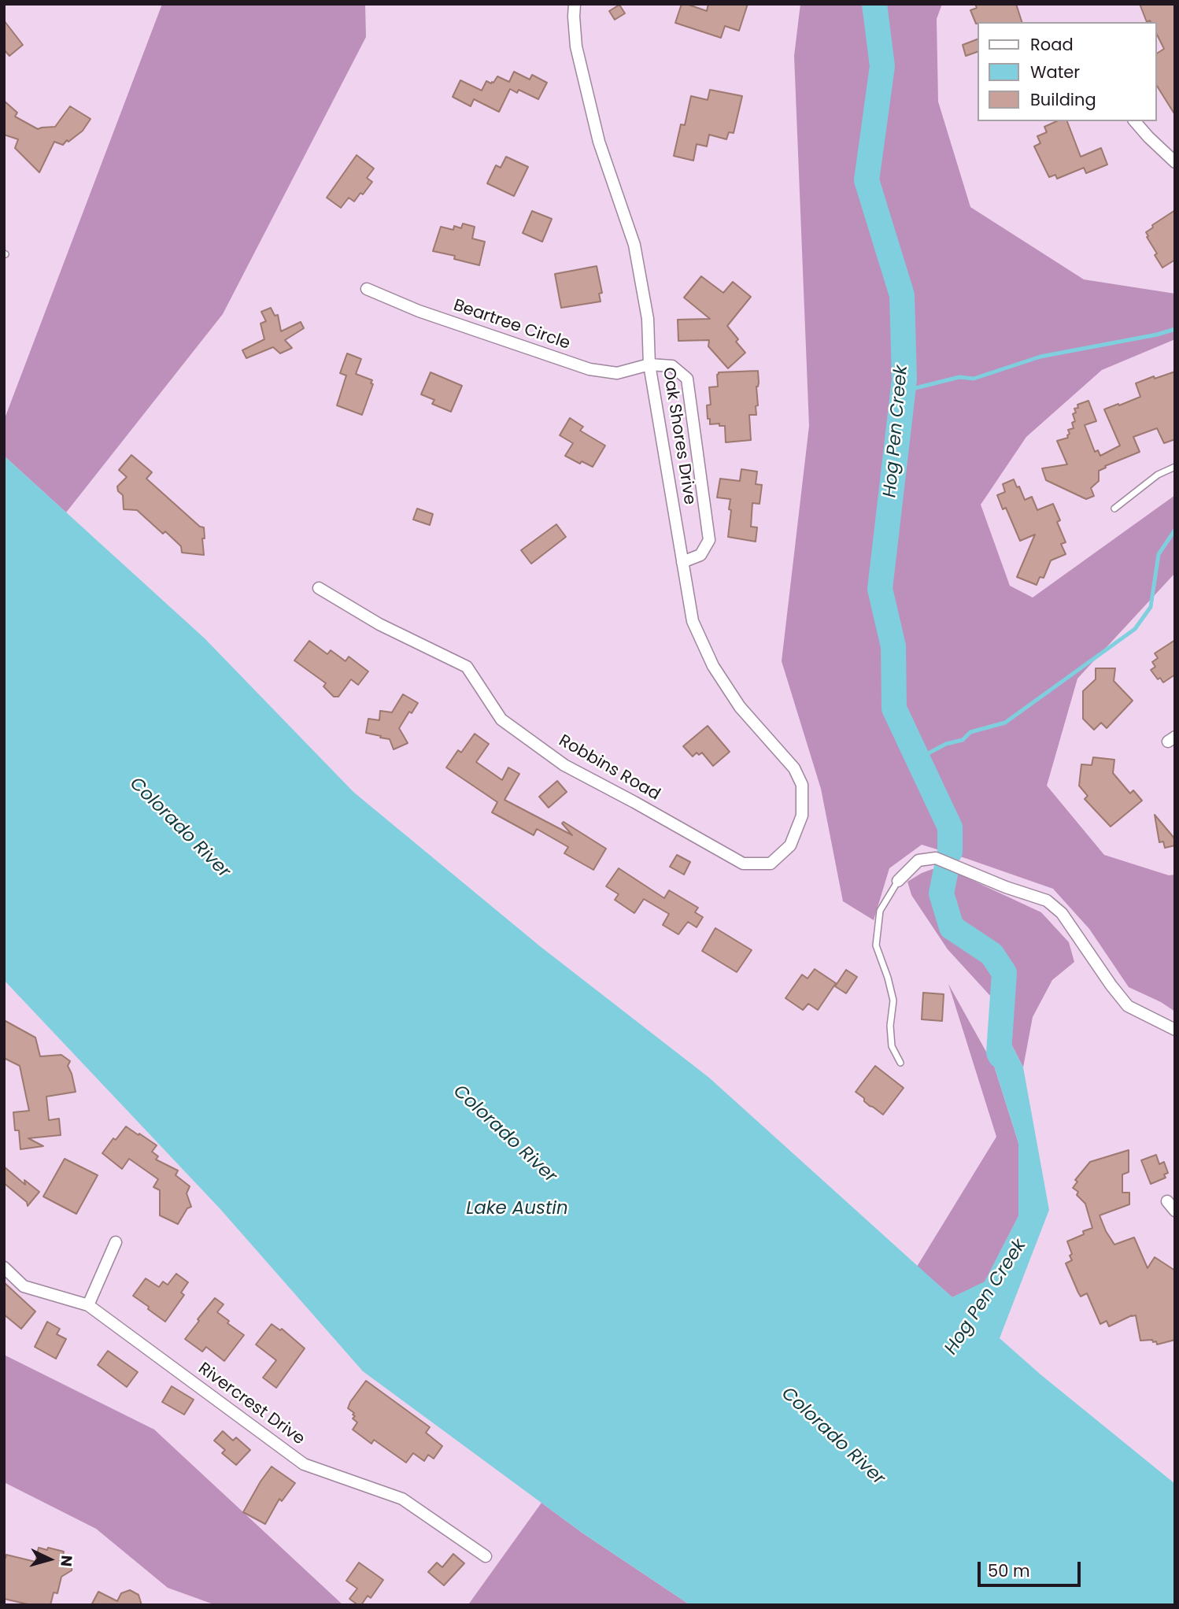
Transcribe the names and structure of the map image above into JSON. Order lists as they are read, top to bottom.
{
  "streets": {
    "street": [
      "Beartree Circle",
      "Oak Shores Drive",
      "Robbins Road",
      "Rivercrest Drive"
    ]
  },
  "crossings": [
    ["Beartree Circle", "Oak Shores Drive"],
    ["Oak Shores Drive", "Robbins Road"]
  ],
  "water": ["Hog Pen Creek", "Colorado River", "Lake Austin"],
  "legend": ["Road", "Water", "Building"],
  "scale_bar": "50 m",
  "north": "right"
}
